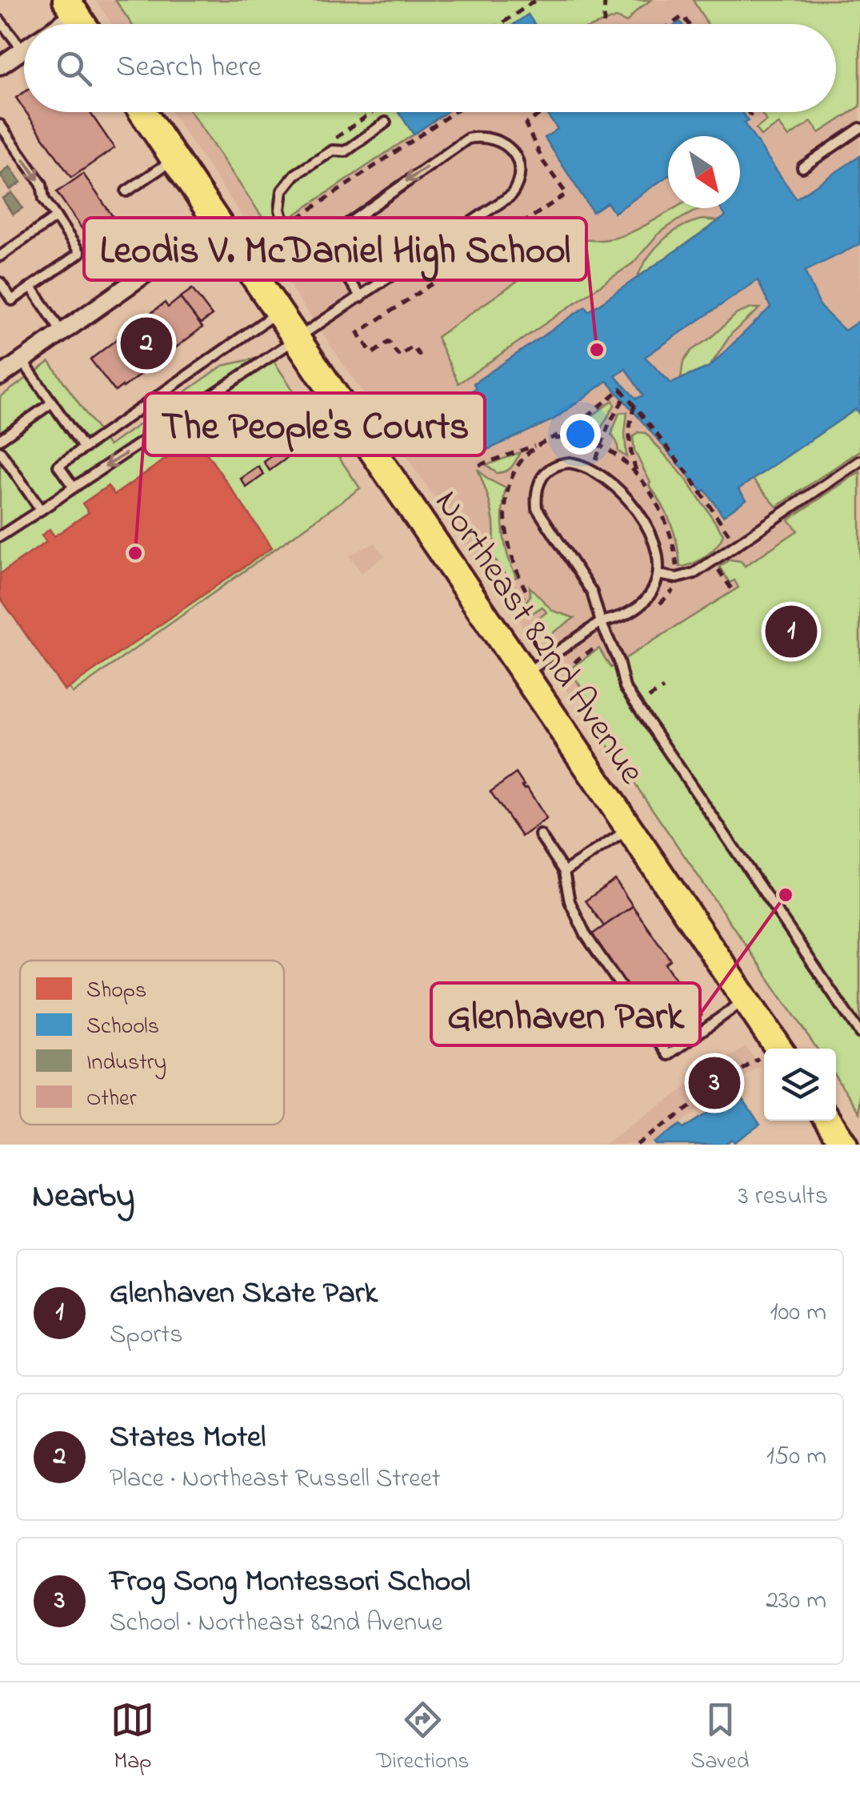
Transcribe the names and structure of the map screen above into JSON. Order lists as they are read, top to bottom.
{
  "streets": {
    "main road": ["Northeast 82nd Avenue"]
  },
  "places": ["Leodis V. McDaniel High School", "The People's Courts", "Glenhaven Park"],
  "legend": [
    "Shops",
    "Schools",
    "Industry",
    "Other"
  ],
  "north": "bottom right",
  "page": {
    "search": "Search here",
    "pins": ["2", "1", "3"],
    "heading": ["Nearby", "3 results"],
    "list": [
      {
        "mark": "1",
        "name": "Glenhaven Skate Park",
        "note": "Sports",
        "value": "100 m"
      },
      {
        "mark": "2",
        "name": "States Motel",
        "note": "Place · Northeast Russell Street",
        "value": "150 m"
      },
      {
        "mark": "3",
        "name": "Frog Song Montessori School",
        "note": "School · Northeast 82nd Avenue",
        "value": "230 m"
      }
    ],
    "nav": ["Map", "Directions", "Saved"]
  }
}
